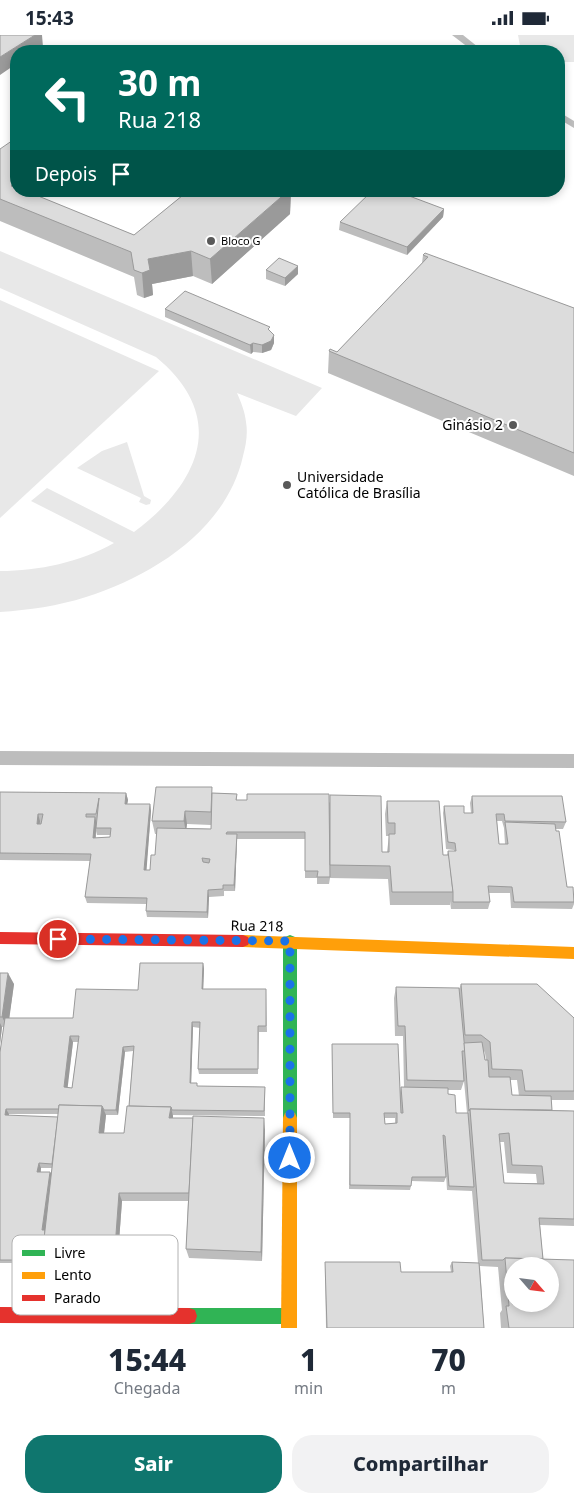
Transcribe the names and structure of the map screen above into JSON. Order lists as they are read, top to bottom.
{
  "streets": {
    "street": ["Rua 218"]
  },
  "places": ["Bloco G", "Ginásio 2", "Universidade Católica de Brasília"],
  "legend": ["Livre", "Lento", "Parado"],
  "north": "bottom right",
  "page": {
    "status": "15:43",
    "turn": ["30 m", "Rua 218"],
    "then": "Depois",
    "eta": [
      "15:44",
      "Chegada",
      "1",
      "min",
      "70",
      "m"
    ],
    "buttons": ["Sair", "Compartilhar"]
  }
}
